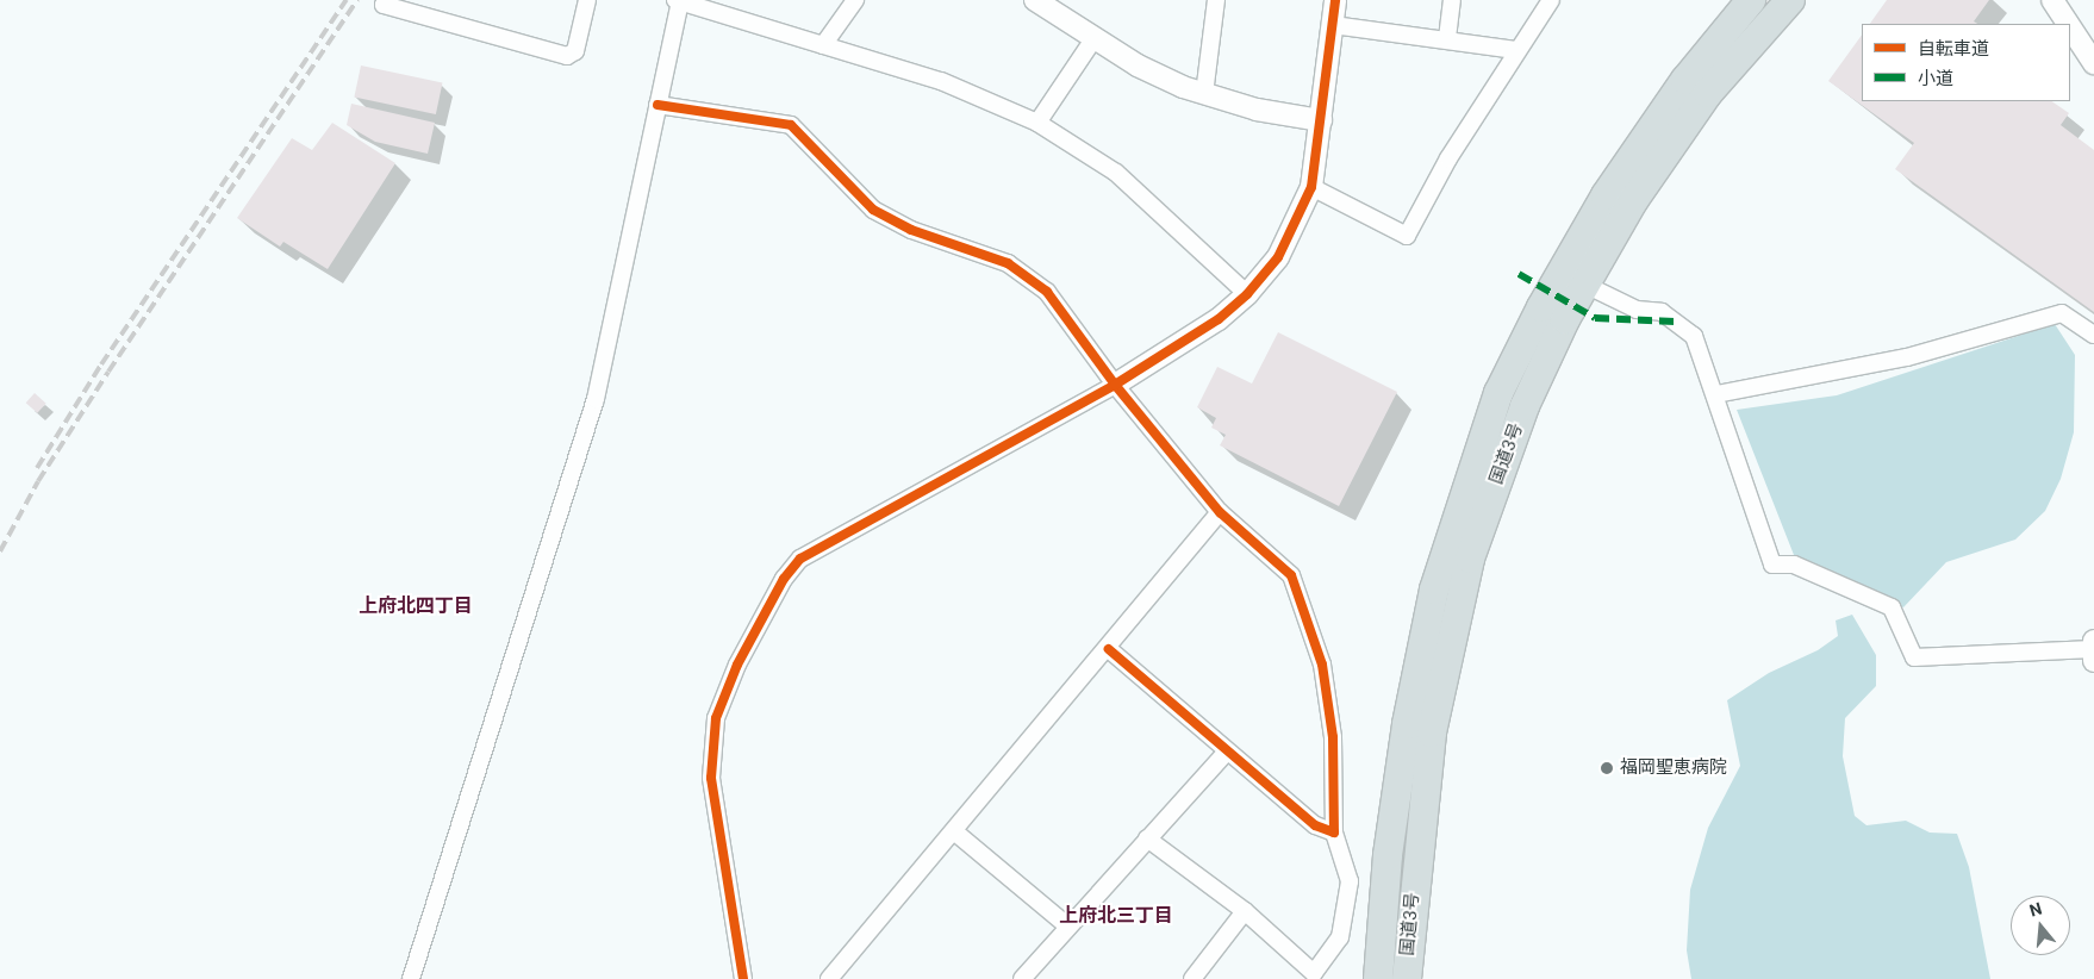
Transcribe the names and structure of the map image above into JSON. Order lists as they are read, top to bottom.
{
  "streets": {
    "highway": ["国道3号"]
  },
  "districts": ["上府北四丁目", "上府北三丁目"],
  "places": ["福岡聖恵病院"],
  "legend": ["自転車道", "小道"],
  "north": "top"
}
